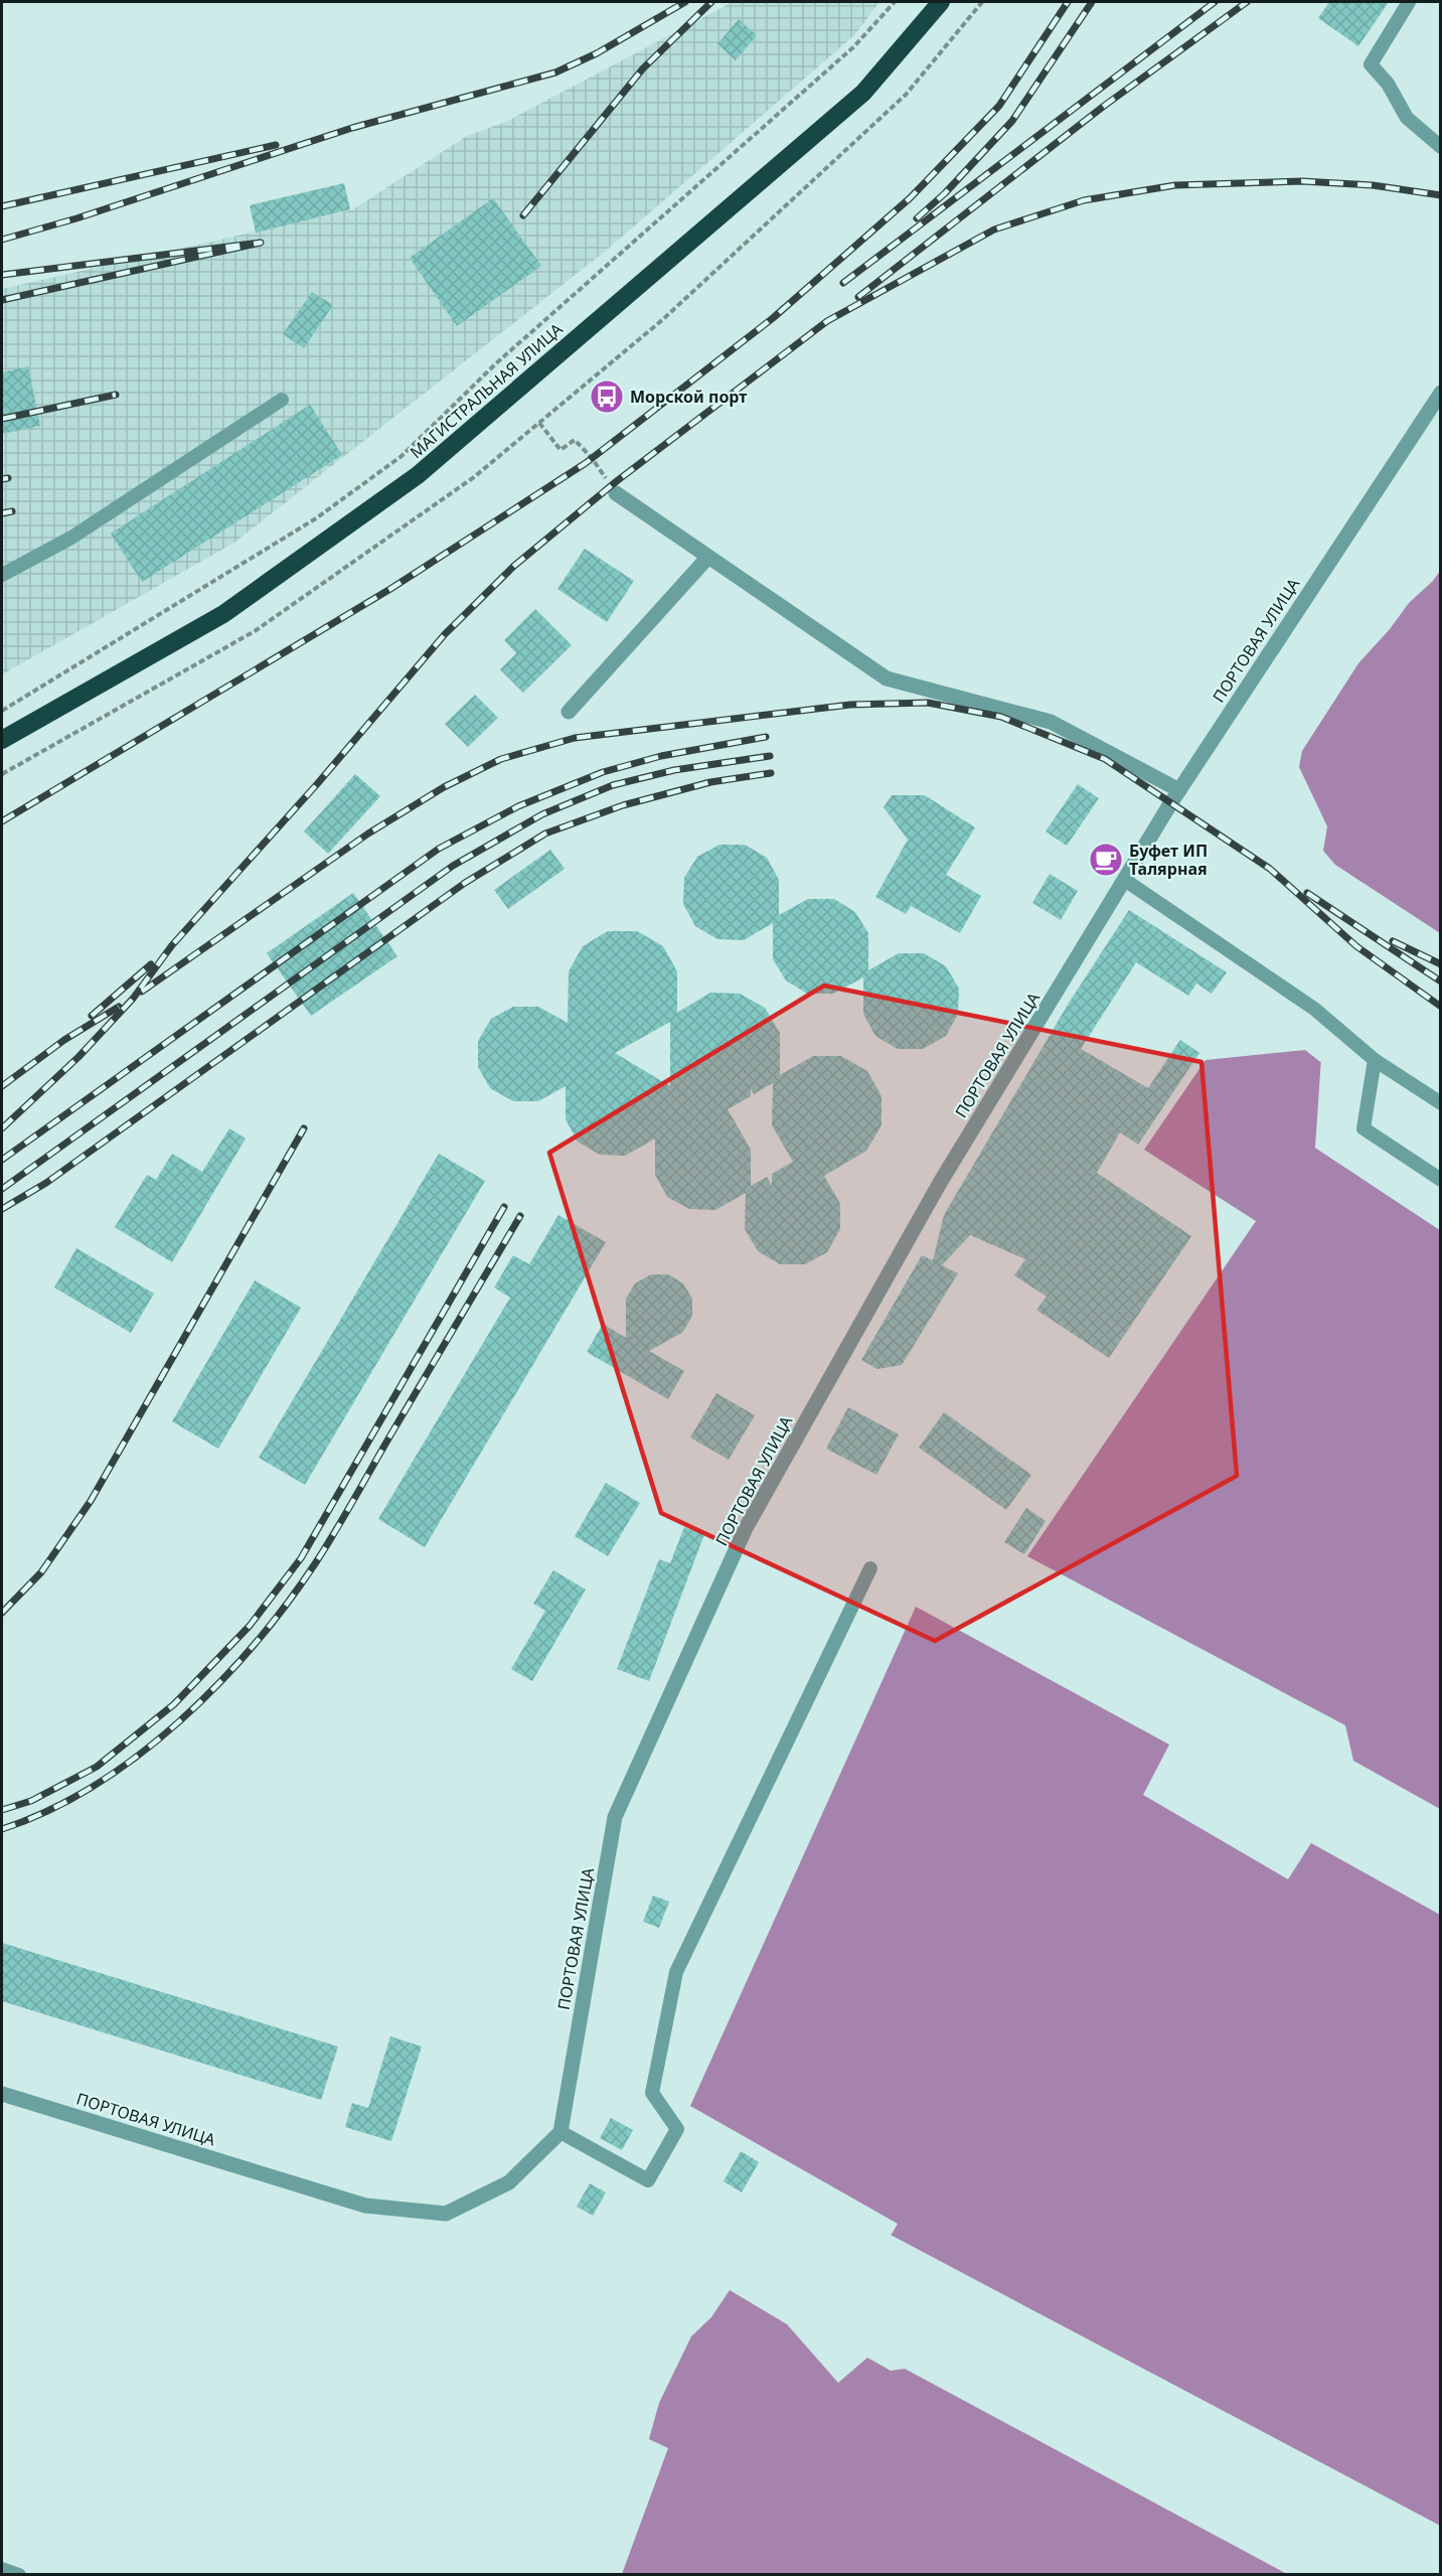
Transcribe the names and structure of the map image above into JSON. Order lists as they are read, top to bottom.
{
  "streets": {
    "highway": ["МАГИСТРАЛЬНАЯ УЛИЦА"],
    "street": ["ПОРТОВАЯ УЛИЦА"]
  },
  "places": {
    "bus stop": ["Морской порт"],
    "cafe": ["Буфет ИП Талярная"]
  }
}
